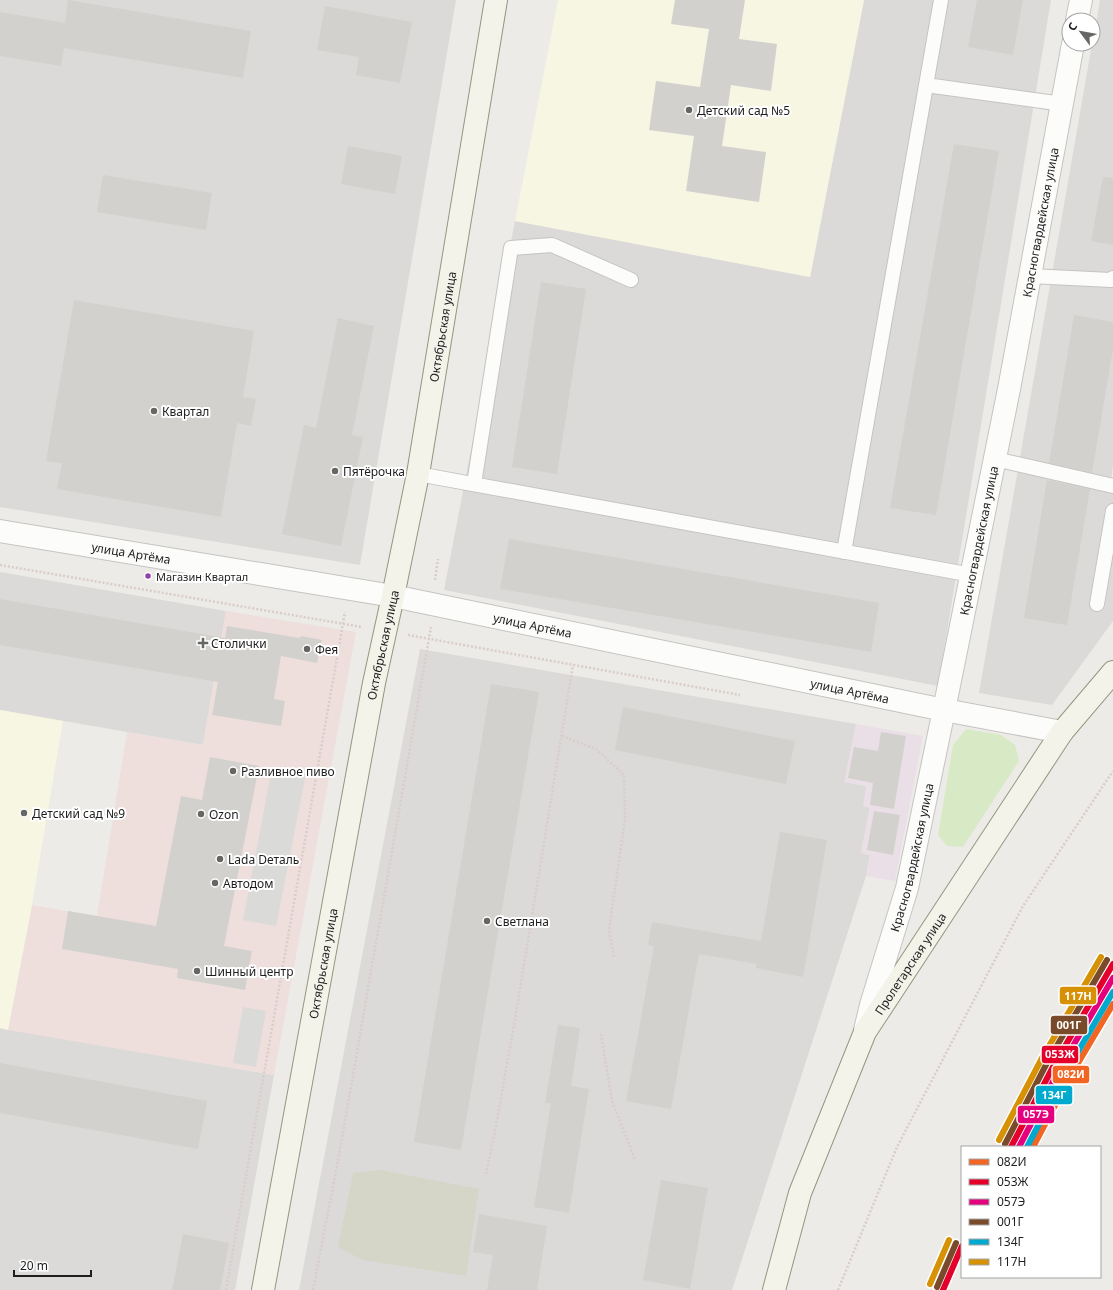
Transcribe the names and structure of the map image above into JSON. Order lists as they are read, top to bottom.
{
  "streets": {
    "street": [
      "Красногвардейская улица",
      "Октябрьская улица",
      "улица Артёма",
      "Пролетарская улица"
    ]
  },
  "crossings": [
    ["Красногвардейская улица", "улица Артёма"],
    ["Красногвардейская улица", "Пролетарская улица"],
    ["Октябрьская улица", "улица Артёма"],
    ["улица Артёма", "Пролетарская улица"]
  ],
  "places": {
    "other": [
      "Детский сад №5",
      "Квартал",
      "Пятёрочка",
      "Магазин Квартал",
      "Фея",
      "Разливное пиво",
      "Детский сад №9",
      "Ozon",
      "Lada Dеталь",
      "Автодом",
      "Светлана",
      "Шинный центр"
    ],
    "health": ["Столички"]
  },
  "lines": [
    "transit line 117Н",
    "transit line 001Г",
    "transit line 053Ж",
    "transit line 057Э",
    "transit line 134Г",
    "transit line 082И"
  ],
  "legend": [
    "082И",
    "053Ж",
    "057Э",
    "001Г",
    "134Г",
    "117Н"
  ],
  "scale_bar": "20 m",
  "north": "top left"
}
